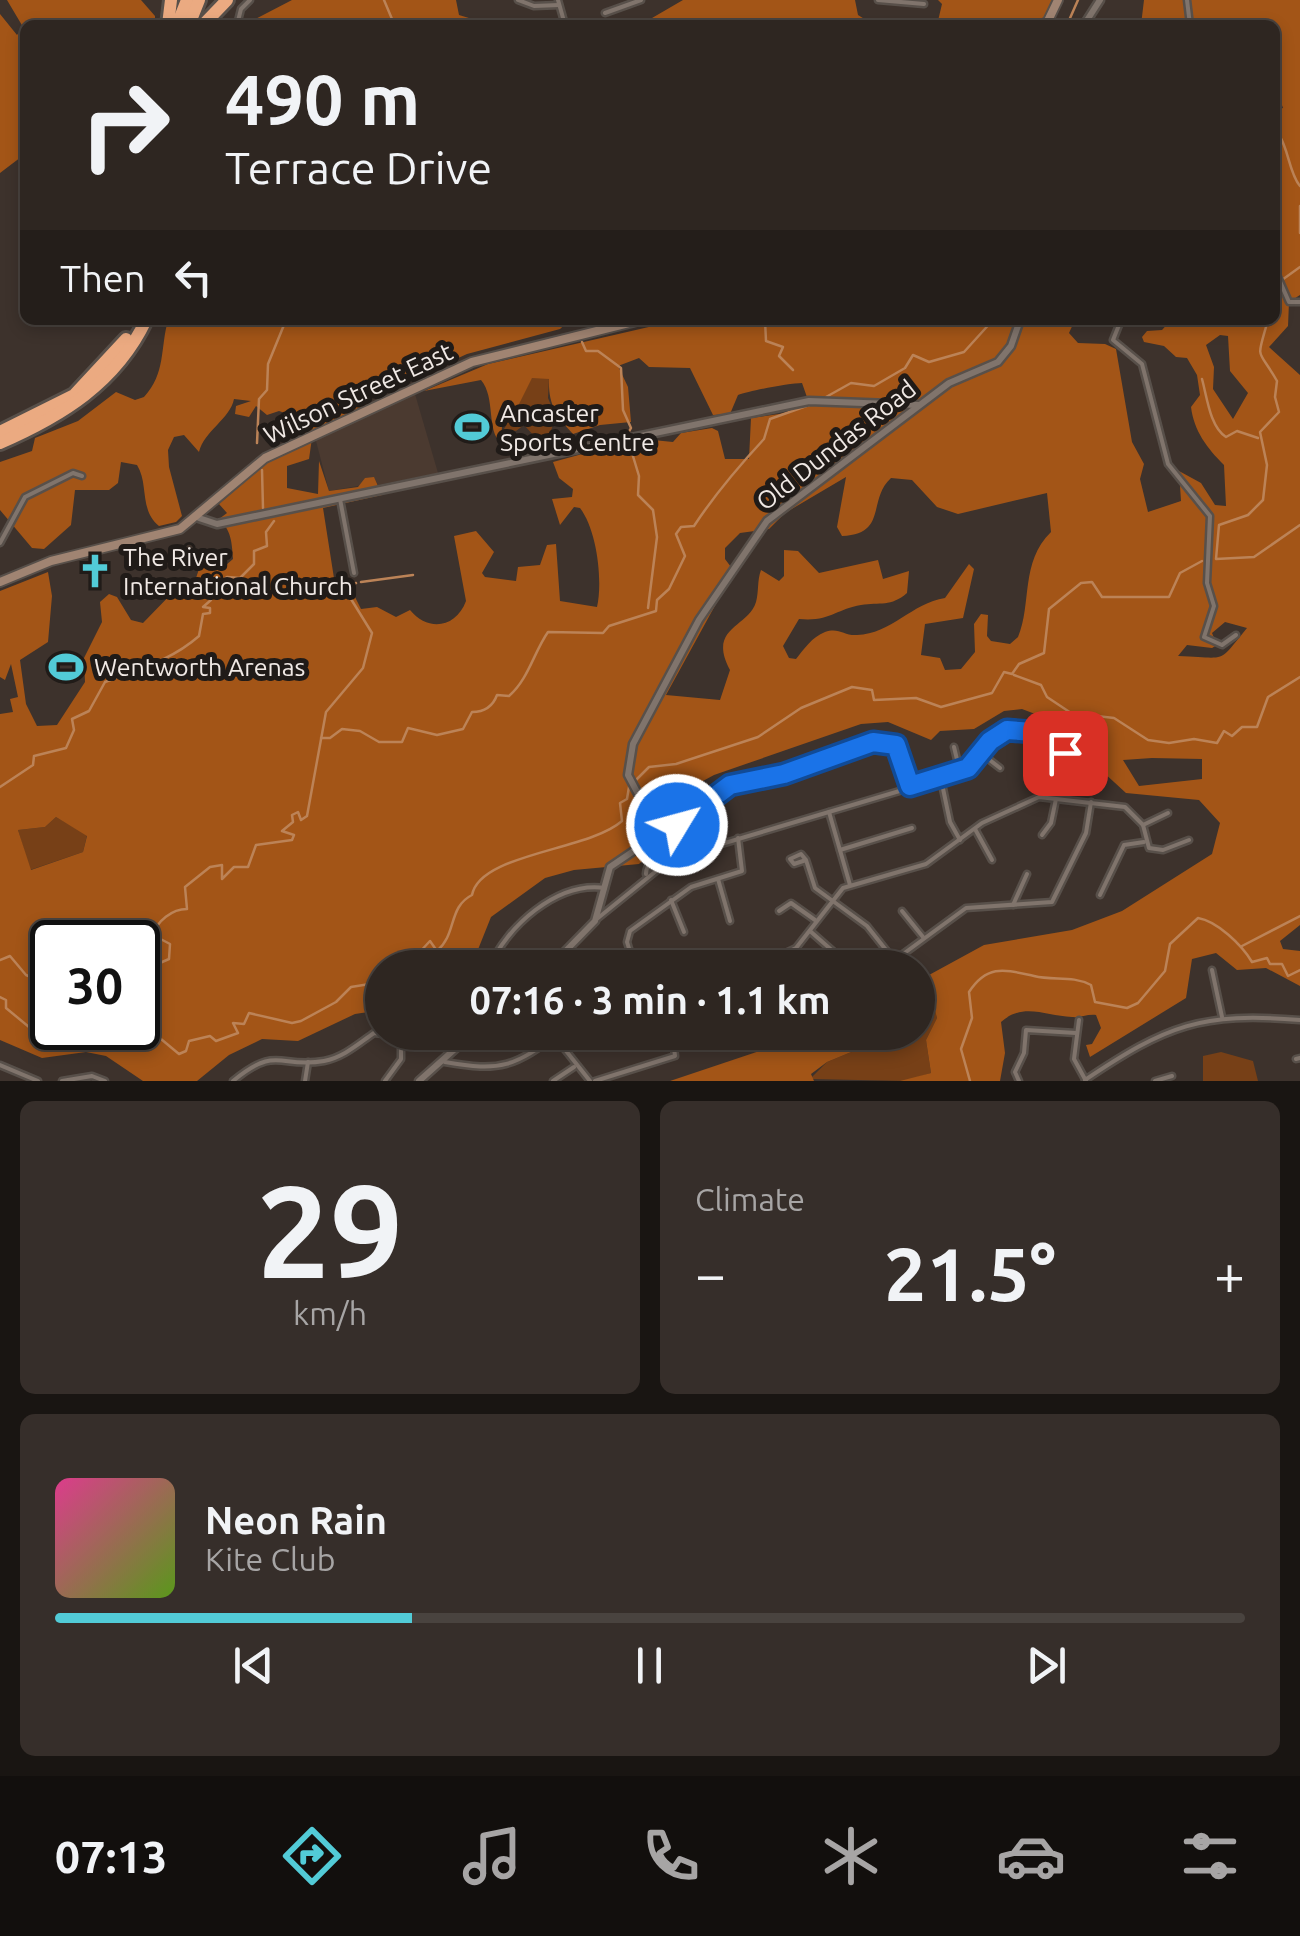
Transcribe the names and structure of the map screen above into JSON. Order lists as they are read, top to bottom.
{
  "streets": {
    "main road": ["Wilson Street East"],
    "street": ["Old Dundas Road"]
  },
  "places": {
    "sports": ["Ancaster Sports Centre", "Wentworth Arenas"],
    "church": ["The River International Church"]
  },
  "page": {
    "turn": ["490 m", "Terrace Drive"],
    "then": "Then",
    "limit": "30",
    "trip": "07:16 · 3 min · 1.1 km",
    "tile": [
      ["29", "km/h"],
      "Climate"
    ],
    "heat": ["−", "21.5°", "+"],
    "song": ["Neon Rain", "Kite Club"],
    "tabs": "07:13"
  }
}
